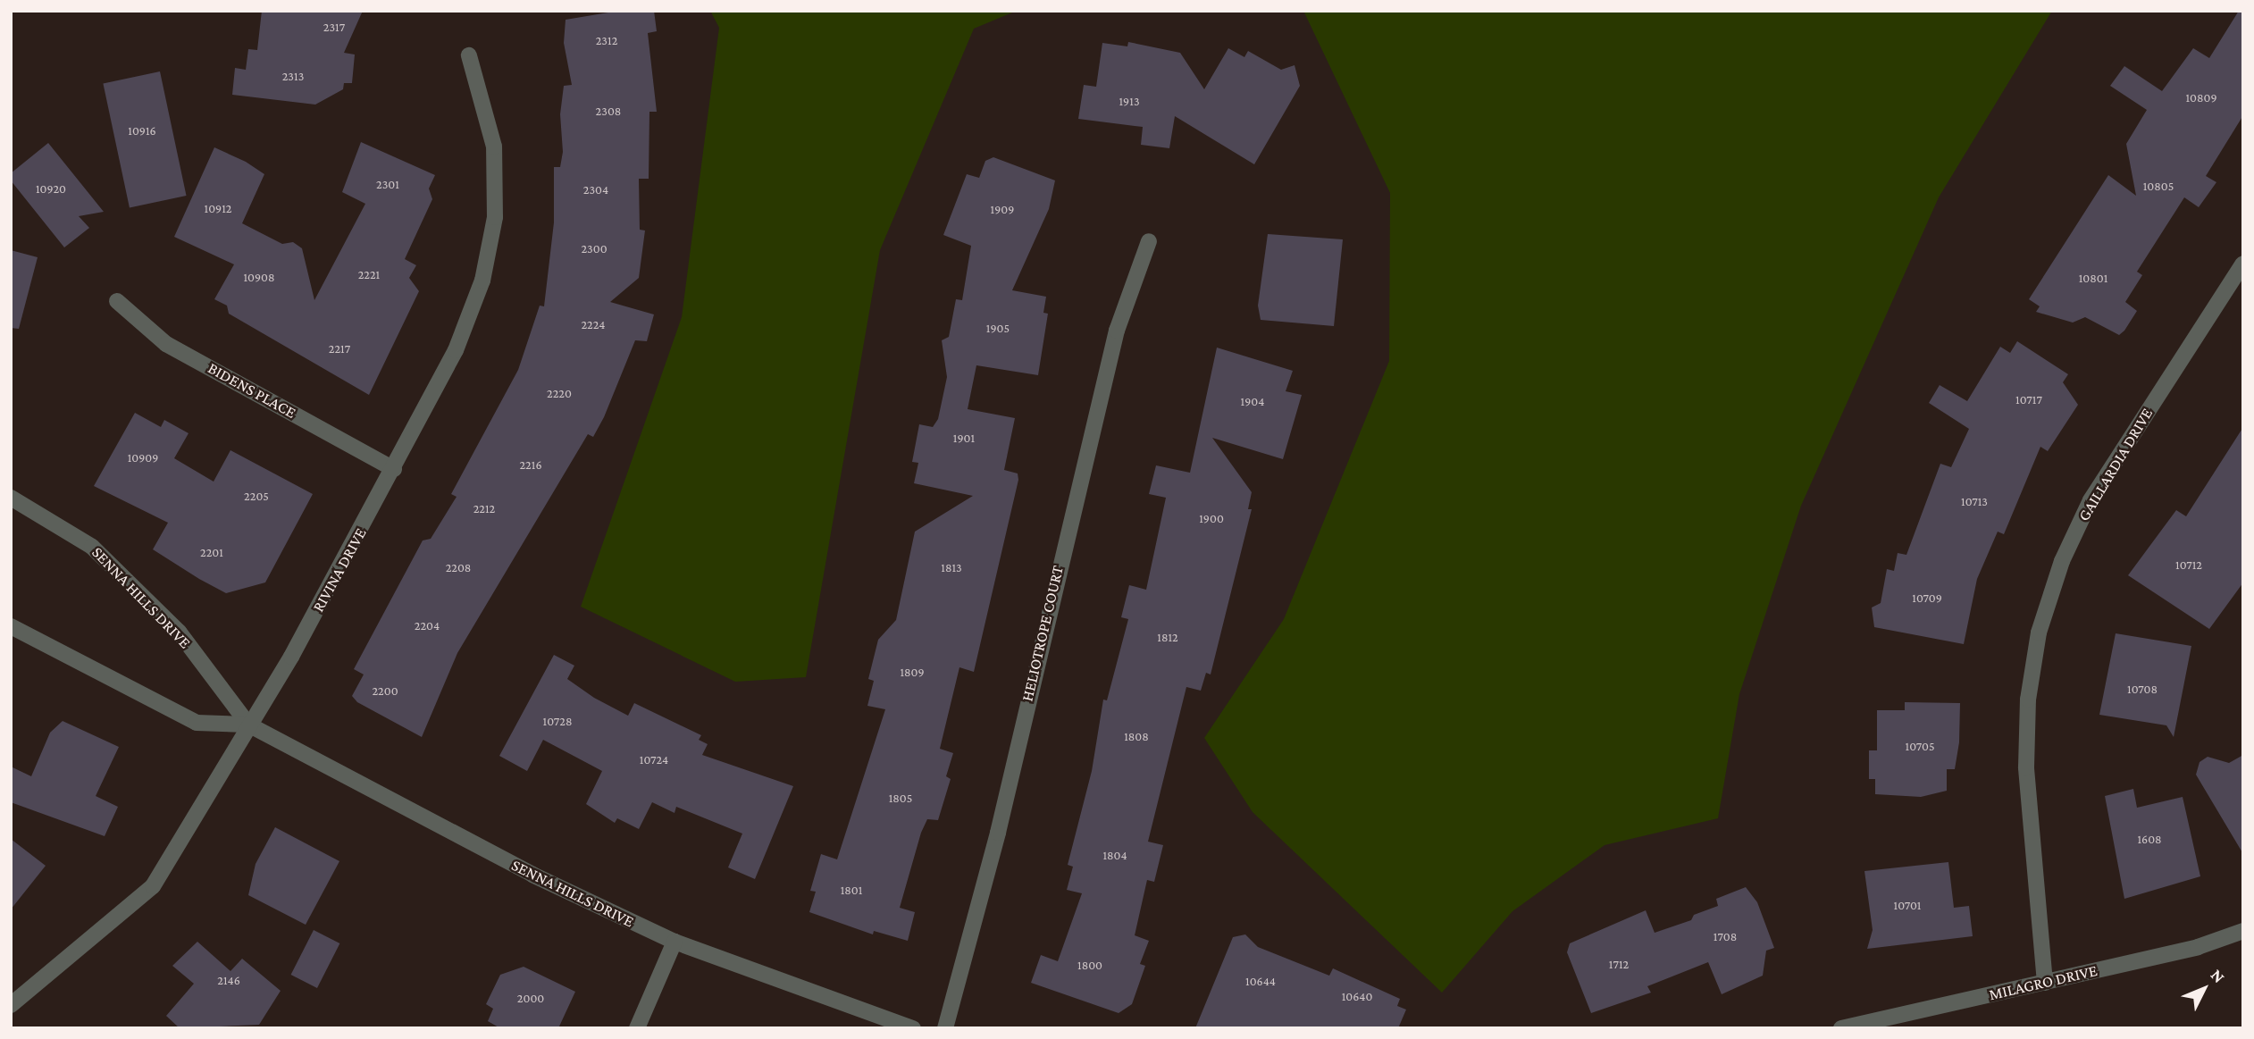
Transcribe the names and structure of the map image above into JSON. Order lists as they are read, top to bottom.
{
  "streets": {
    "street": [
      "BIDENS PLACE",
      "GAILLARDIA DRIVE",
      "RIVINA DRIVE",
      "SENNA HILLS DRIVE",
      "HELIOTROPE COURT",
      "MILAGRO DRIVE"
    ]
  },
  "crossings": [
    ["BIDENS PLACE", "RIVINA DRIVE"],
    ["GAILLARDIA DRIVE", "MILAGRO DRIVE"],
    ["RIVINA DRIVE", "SENNA HILLS DRIVE"]
  ],
  "house_numbers": [
    "2317",
    "2312",
    "2313",
    "10809",
    "1913",
    "2308",
    "10916",
    "2301",
    "10805",
    "10920",
    "2304",
    "10912",
    "1909",
    "2300",
    "2221",
    "10908",
    "10801",
    "2224",
    "1905",
    "2217",
    "2220",
    "10717",
    "1904",
    "1901",
    "10909",
    "2216",
    "2205",
    "10713",
    "2212",
    "1900",
    "2201",
    "10712",
    "2208",
    "1813",
    "10709",
    "2204",
    "1812",
    "1809",
    "10708",
    "2200",
    "10728",
    "1808",
    "10705",
    "10724",
    "1805",
    "1608",
    "1804",
    "1801",
    "10701",
    "1708",
    "1712",
    "1800",
    "2146",
    "10644",
    "10640",
    "2000"
  ],
  "north": "top right"
}
